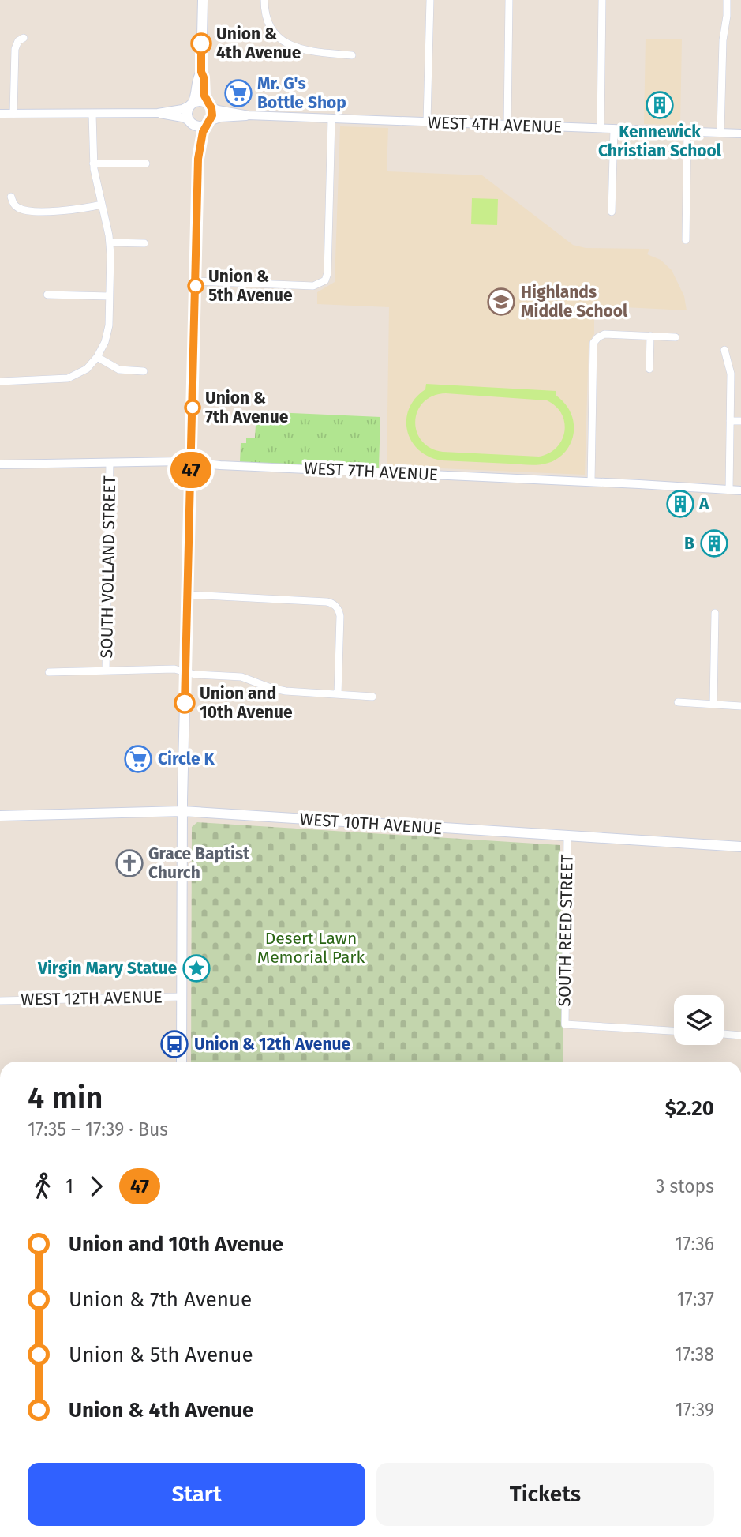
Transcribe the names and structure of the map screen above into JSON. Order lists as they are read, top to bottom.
{
  "streets": {
    "main road": ["WEST 10TH AVENUE"],
    "street": [
      "WEST 4TH AVENUE",
      "WEST 7TH AVENUE",
      "SOUTH VOLLAND STREET",
      "SOUTH REED STREET",
      "WEST 12TH AVENUE"
    ]
  },
  "crossings": [
    ["WEST 7TH AVENUE", "SOUTH VOLLAND STREET"],
    ["WEST 10TH AVENUE", "SOUTH REED STREET"]
  ],
  "parks": ["Desert Lawn Memorial Park"],
  "places": {
    "other": [
      "Union & 4th Avenue",
      "Union & 5th Avenue",
      "Union & 7th Avenue",
      "Union and 10th Avenue"
    ],
    "supermarket": ["Mr. G's Bottle Shop", "Circle K"],
    "building": ["Kennewick Christian School", "A", "B"],
    "school or university": ["Highlands Middle School"],
    "church": ["Grace Baptist Church"],
    "place": ["Virgin Mary Statue"],
    "bus stop": ["Union & 12th Avenue"]
  },
  "lines": ["bus line 47"],
  "page": {
    "on_map": "47",
    "heading": ["4 min", "17:35 – 17:39 · Bus", "$2.20"],
    "legs": ["1", "47", "3 stops"],
    "list": [
      {
        "name": "Union and 10th Avenue",
        "value": "17:36"
      },
      {
        "name": "Union & 7th Avenue",
        "value": "17:37"
      },
      {
        "name": "Union & 5th Avenue",
        "value": "17:38"
      },
      {
        "name": "Union & 4th Avenue",
        "value": "17:39"
      }
    ],
    "buttons": ["Start", "Tickets"]
  }
}
